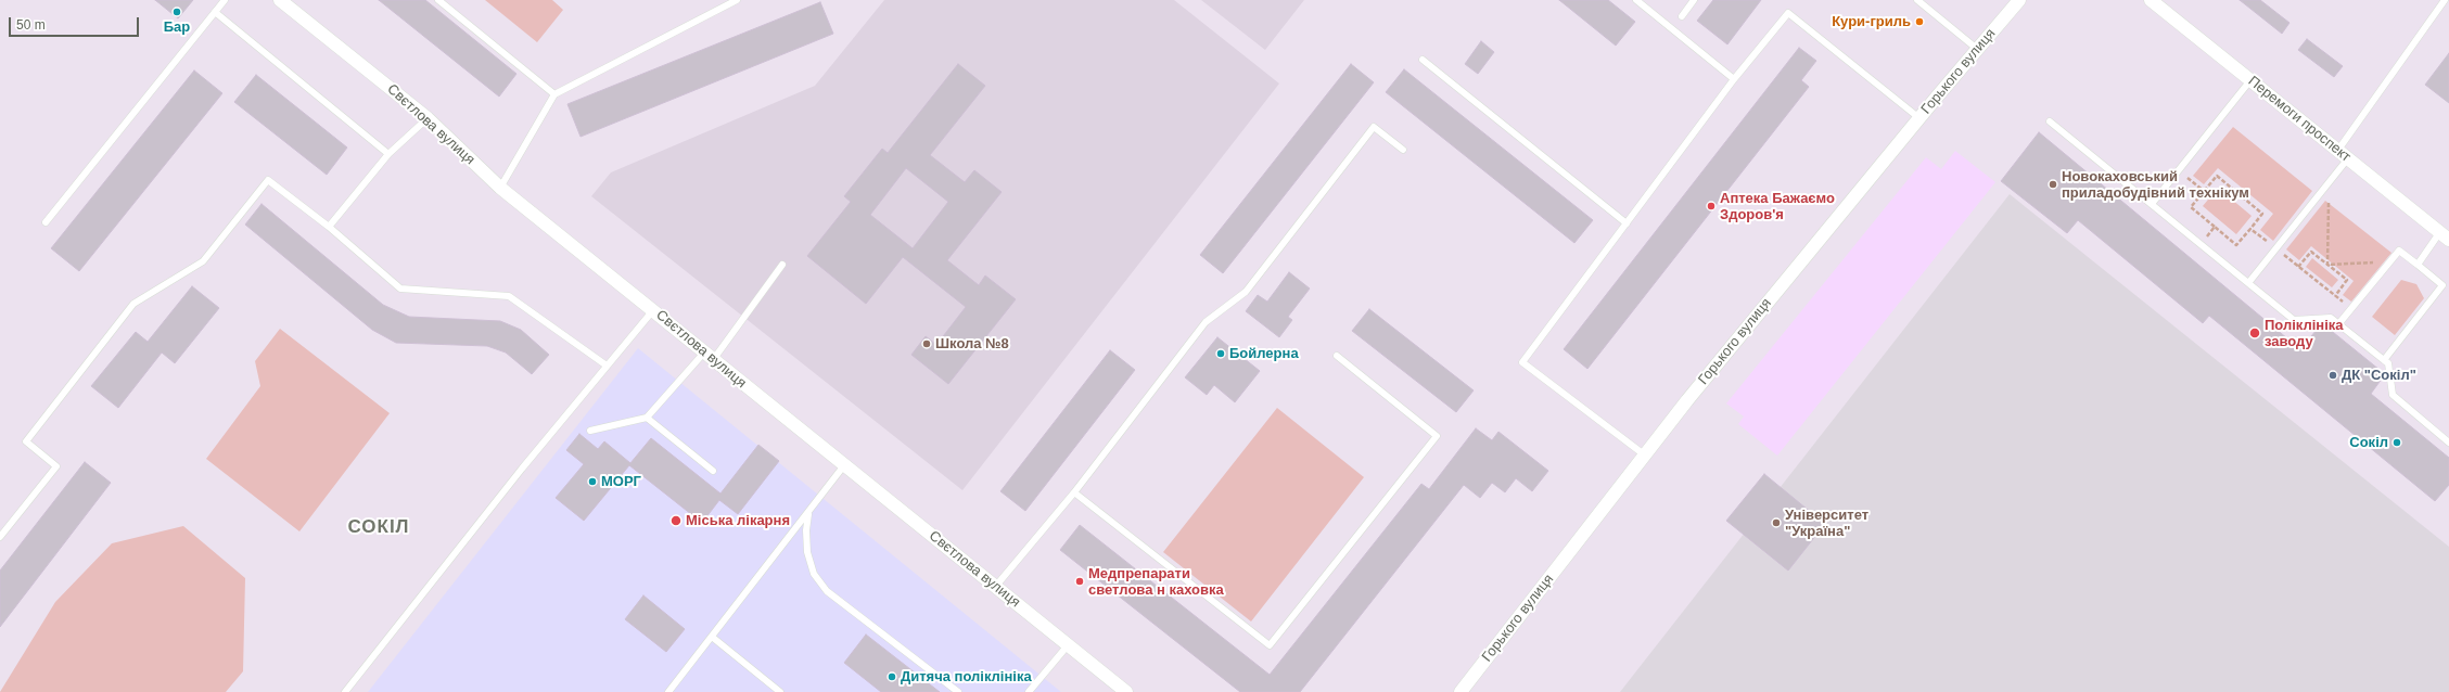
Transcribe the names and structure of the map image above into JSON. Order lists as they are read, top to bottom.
{
  "streets": {
    "street": ["Горького вулиця", "Перемоги проспект", "Свєтлова вулиця"]
  },
  "districts": ["СОКІЛ"],
  "places": [
    "Бар",
    "Кури-гриль",
    "Новокаховський приладобудівний технікум",
    "Аптека Бажаємо Здоров'я",
    "Поліклініка заводу",
    "Школа №8",
    "Бойлерна",
    "ДК \"Сокіл\"",
    "Сокіл",
    "МОРГ",
    "Міська лікарня",
    "Університет \"Україна\"",
    "Медпрепарати светлова н каховка",
    "Дитяча поліклініка"
  ],
  "scale_bar": "50 m"
}
